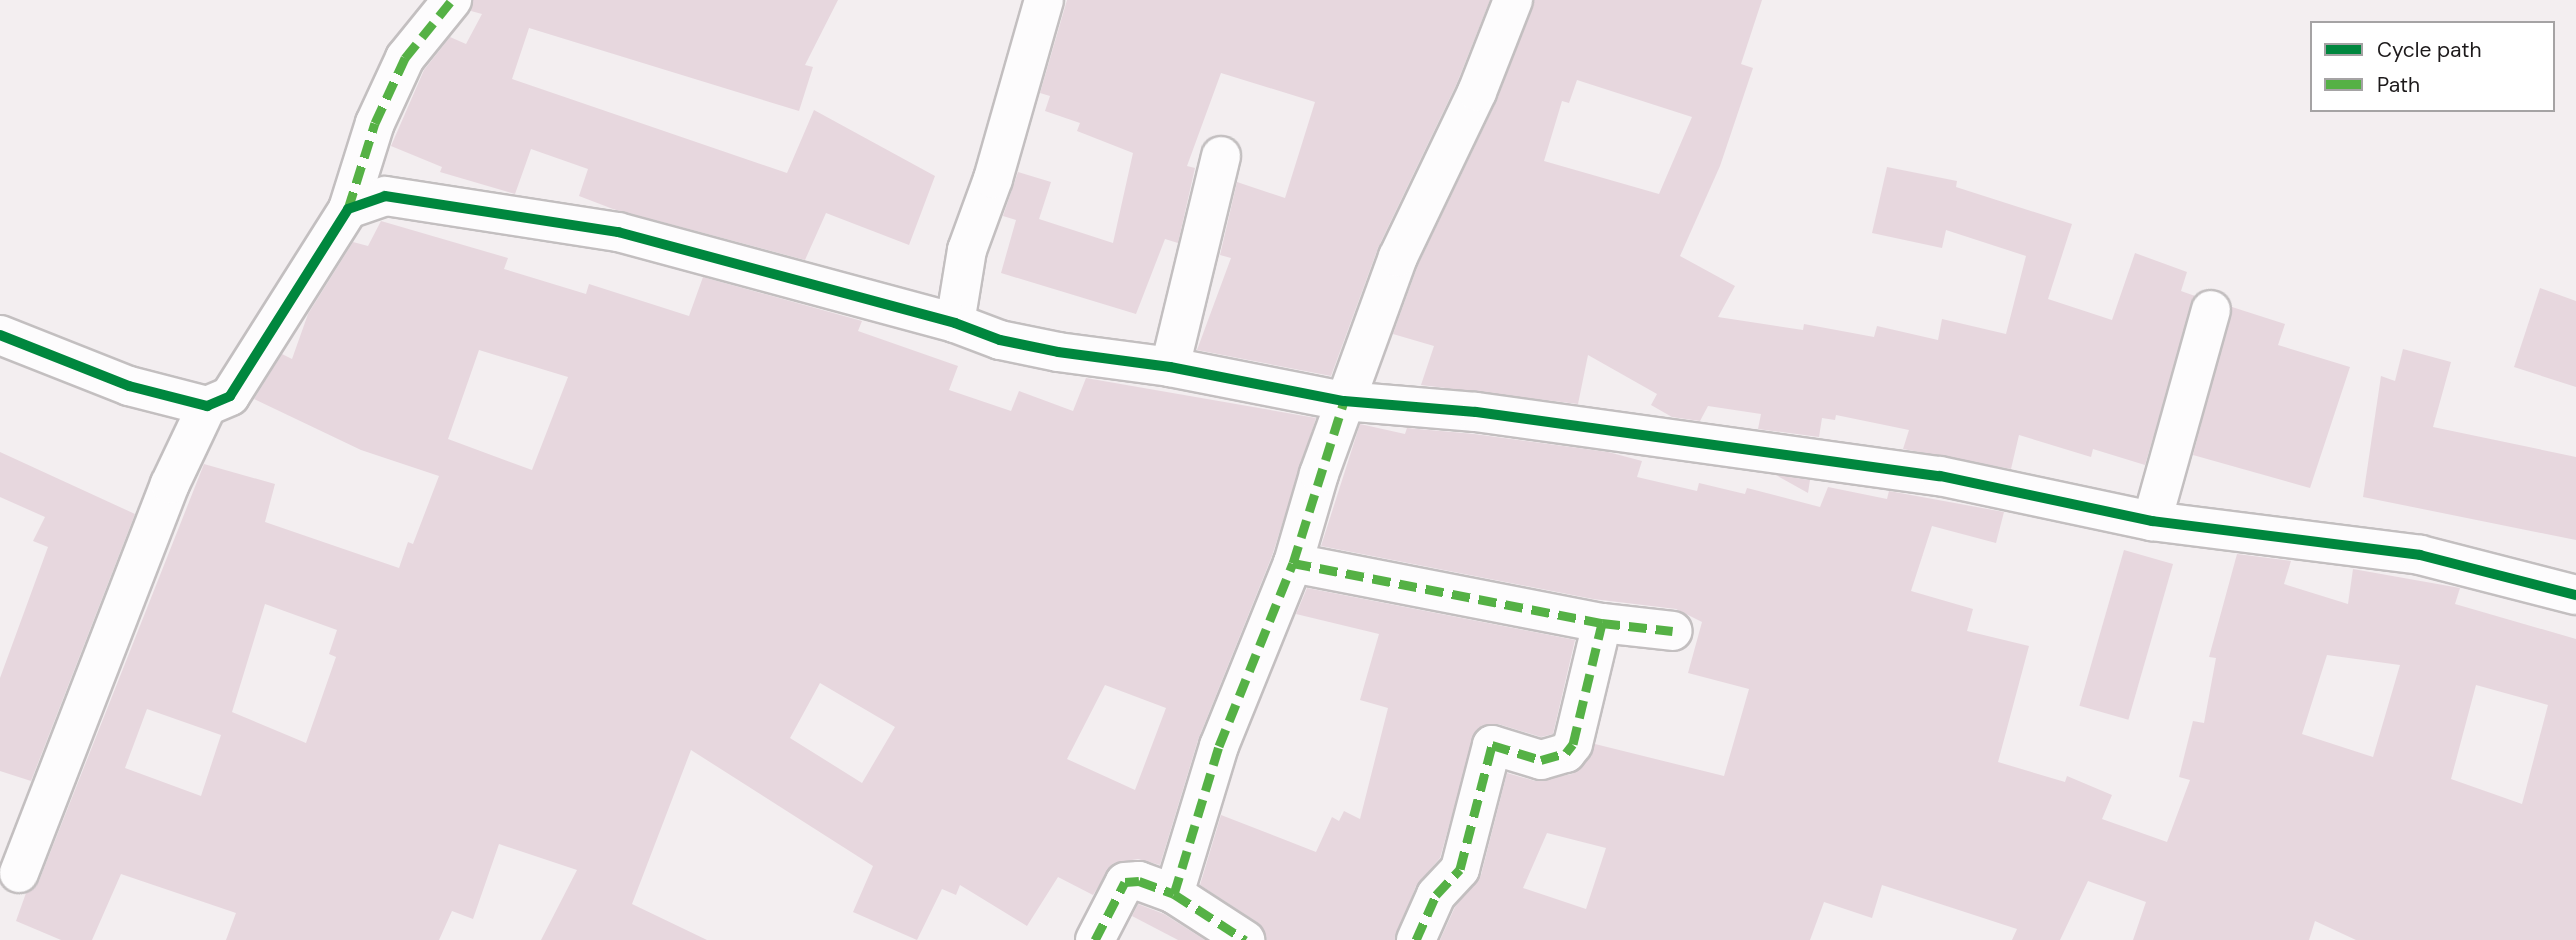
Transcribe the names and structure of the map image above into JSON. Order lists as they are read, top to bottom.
{
  "legend": ["Cycle path", "Path"]
}
